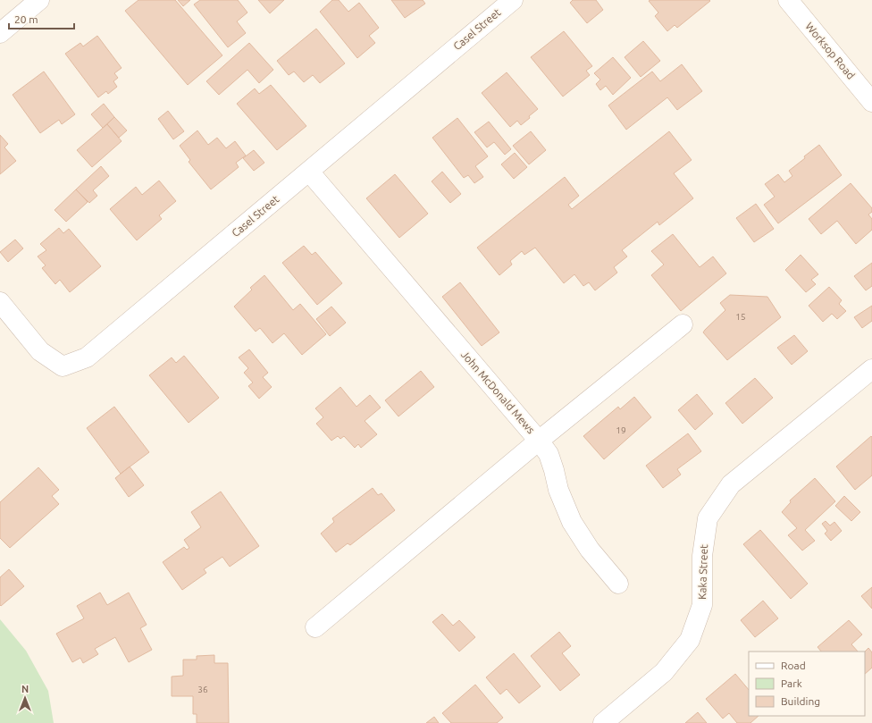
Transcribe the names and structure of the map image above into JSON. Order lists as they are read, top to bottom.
{
  "streets": {
    "street": [
      "Casel Street",
      "Worksop Road",
      "John McDonald Mews",
      "Kaka Street"
    ]
  },
  "crossings": [
    ["Casel Street", "John McDonald Mews"]
  ],
  "house_numbers": ["15", "19", "36"],
  "legend": ["Road", "Park", "Building"],
  "scale_bar": "20 m",
  "north": "top"
}
